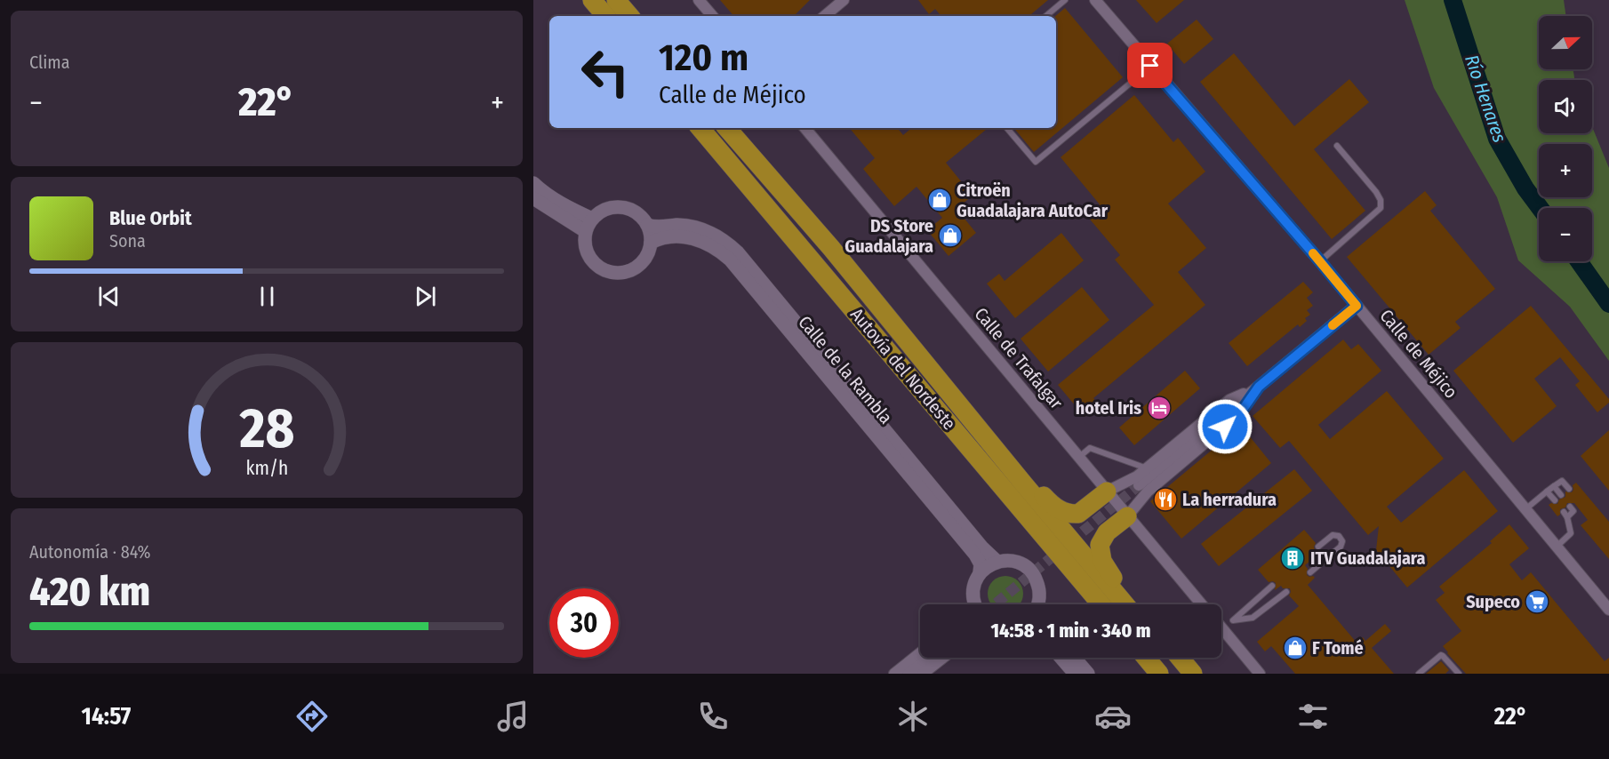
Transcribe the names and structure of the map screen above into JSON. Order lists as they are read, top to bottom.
{
  "streets": {
    "highway": ["Autovía del Nordeste"],
    "street": ["Calle de Méjico", "Calle de Trafalgar", "Calle de la Rambla"]
  },
  "water": ["Río Henares"],
  "places": {
    "shop": ["Citroën Guadalajara AutoCar", "DS Store Guadalajara", "F Tomé"],
    "hotel": ["hotel Iris"],
    "restaurant": ["La herradura"],
    "building": ["ITV Guadalajara"],
    "supermarket": ["Supeco"]
  },
  "north": "right",
  "page": {
    "tile": [
      "Clima",
      ["Autonomía · 84%", "420 km"]
    ],
    "map_buttons": ["+", "−"],
    "turn": ["120 m", "Calle de Méjico"],
    "heat": ["−", "22°", "+"],
    "song": ["Blue Orbit", "Sona"],
    "limit": "30",
    "trip": "14:58 · 1 min · 340 m",
    "tabs": ["14:57", "22°"],
    "gauge": ["28", "km/h"]
  }
}
